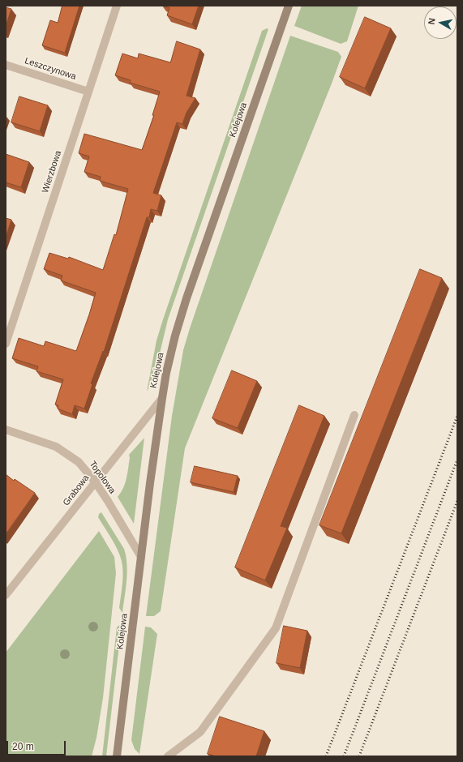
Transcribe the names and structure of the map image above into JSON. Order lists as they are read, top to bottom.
{
  "streets": {
    "street": [
      "Leszczynowa",
      "Kolejowa",
      "Wierzbowa",
      "Topolowa",
      "Grabowa"
    ]
  },
  "crossings": [
    ["Leszczynowa", "Wierzbowa"],
    ["Kolejowa", "Topolowa"],
    ["Kolejowa", "Grabowa"],
    ["Topolowa", "Grabowa"]
  ],
  "scale_bar": "20 m",
  "north": "left"
}
